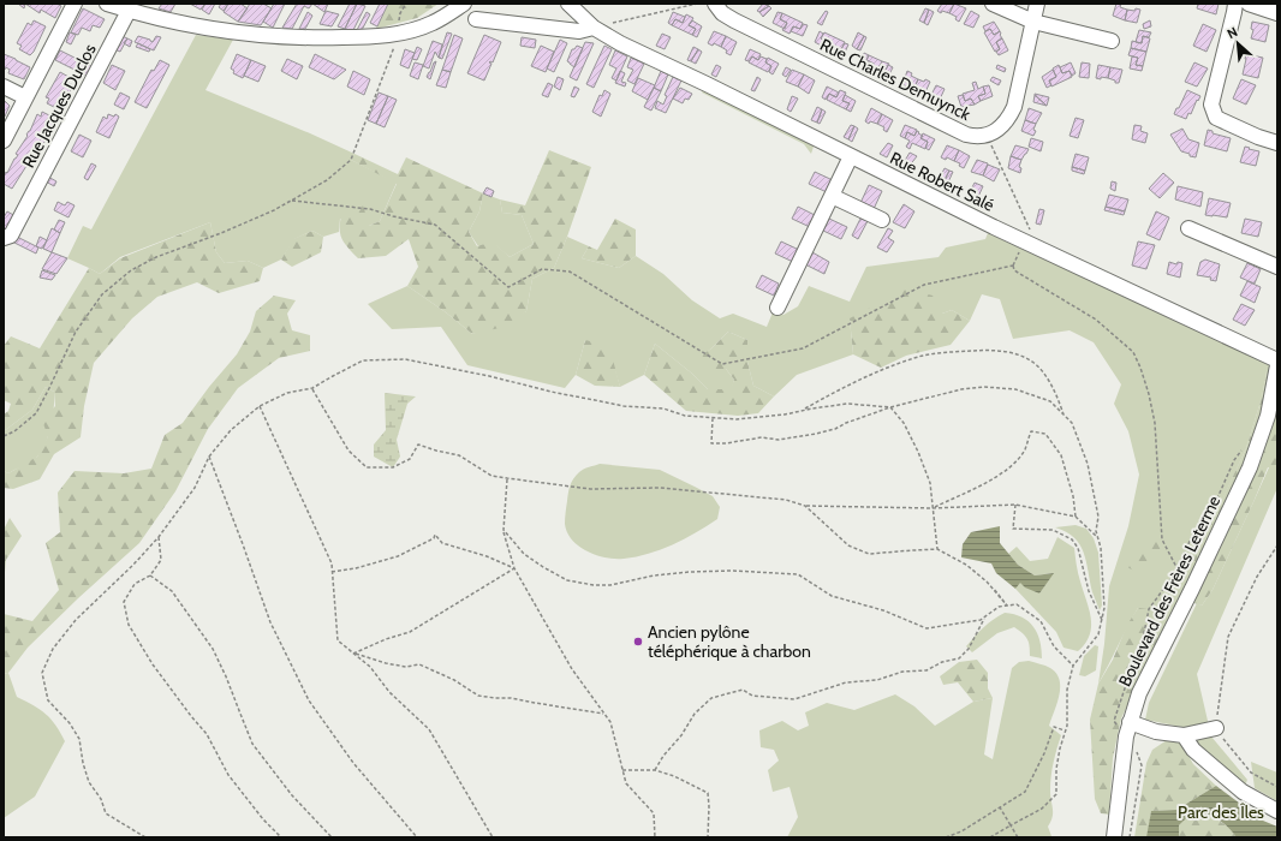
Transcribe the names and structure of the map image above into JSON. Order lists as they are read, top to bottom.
{
  "streets": {
    "street": [
      "Rue Charles Demuynck",
      "Rue Jacques Duclos",
      "Rue Robert Salé",
      "Boulevard des Frères Leterme"
    ]
  },
  "parks": ["Parc des Îles"],
  "places": ["Ancien pylône téléphérique à charbon"],
  "north": "top left"
}
